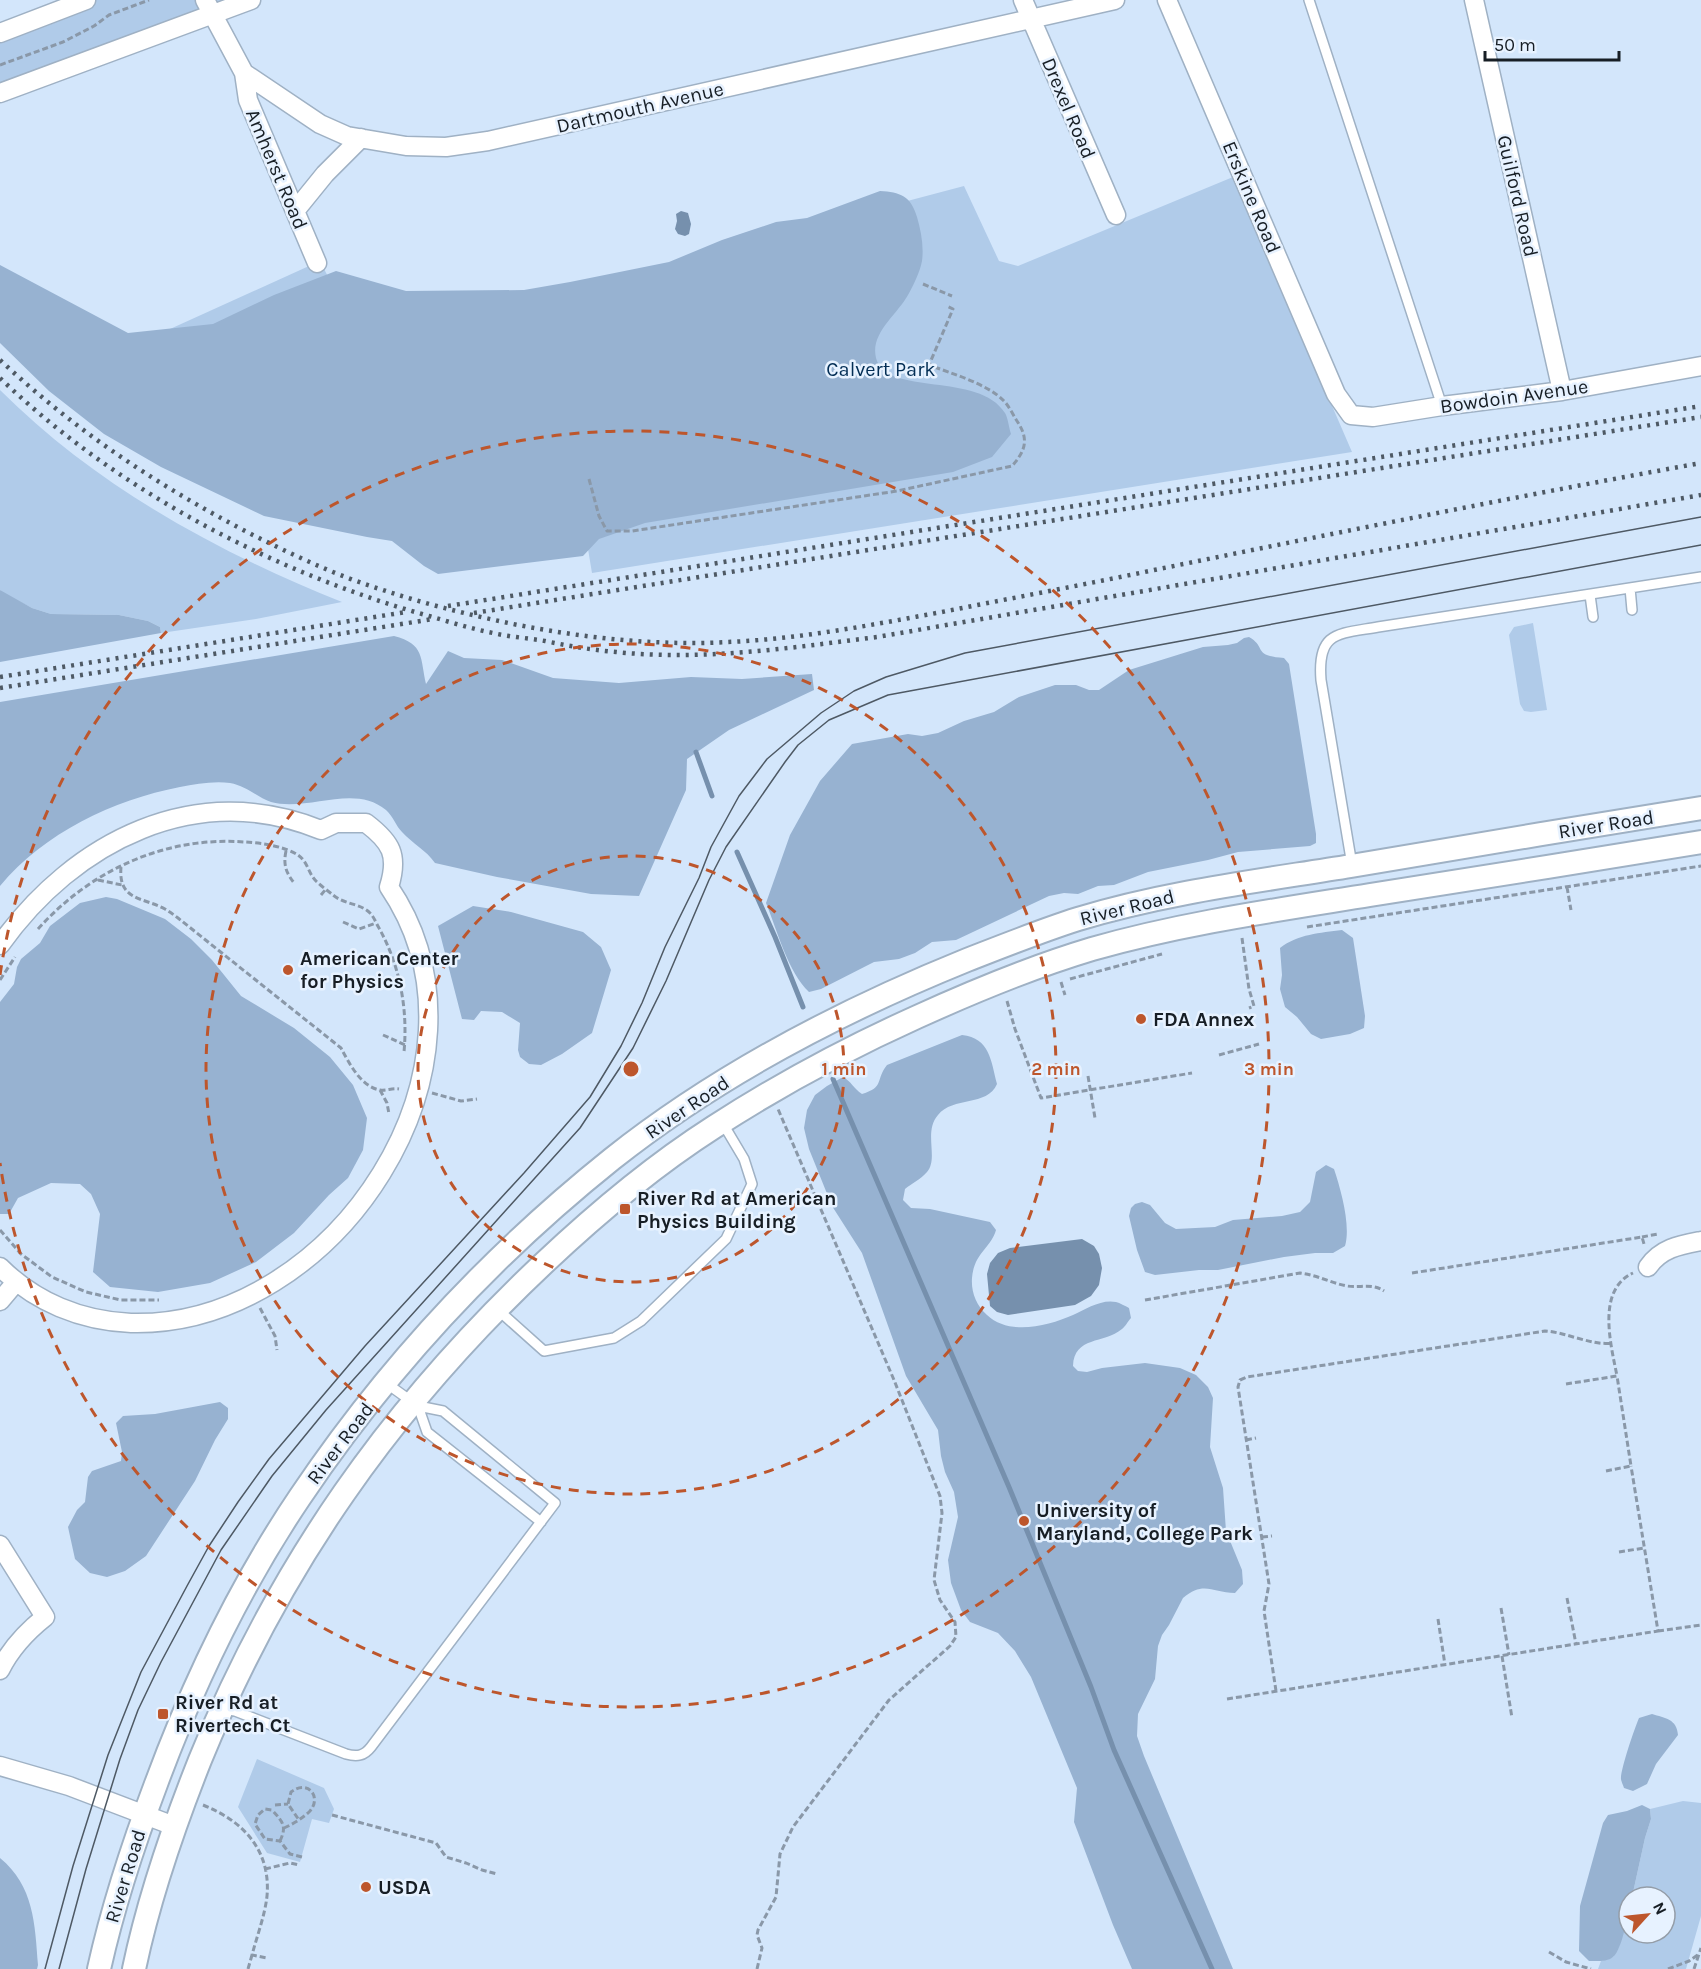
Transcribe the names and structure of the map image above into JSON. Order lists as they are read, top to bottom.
{
  "streets": {
    "street": [
      "Dartmouth Avenue",
      "Drexel Road",
      "Amherst Road",
      "Guilford Road",
      "Erskine Road",
      "Bowdoin Avenue",
      "River Road"
    ]
  },
  "crossings": [
    ["Dartmouth Avenue", "Drexel Road"],
    ["Dartmouth Avenue", "Amherst Road"],
    ["Guilford Road", "Bowdoin Avenue"],
    ["Erskine Road", "Bowdoin Avenue"]
  ],
  "parks": ["Calvert Park"],
  "places": {
    "other": [
      "American Center for Physics",
      "FDA Annex",
      "University of Maryland, College Park",
      "USDA"
    ],
    "transit": ["River Rd at American Physics Building", "River Rd at Rivertech Ct"]
  },
  "scale_bar": "50 m",
  "north": "top right",
  "rings": ["1 min", "2 min", "3 min"]
}
